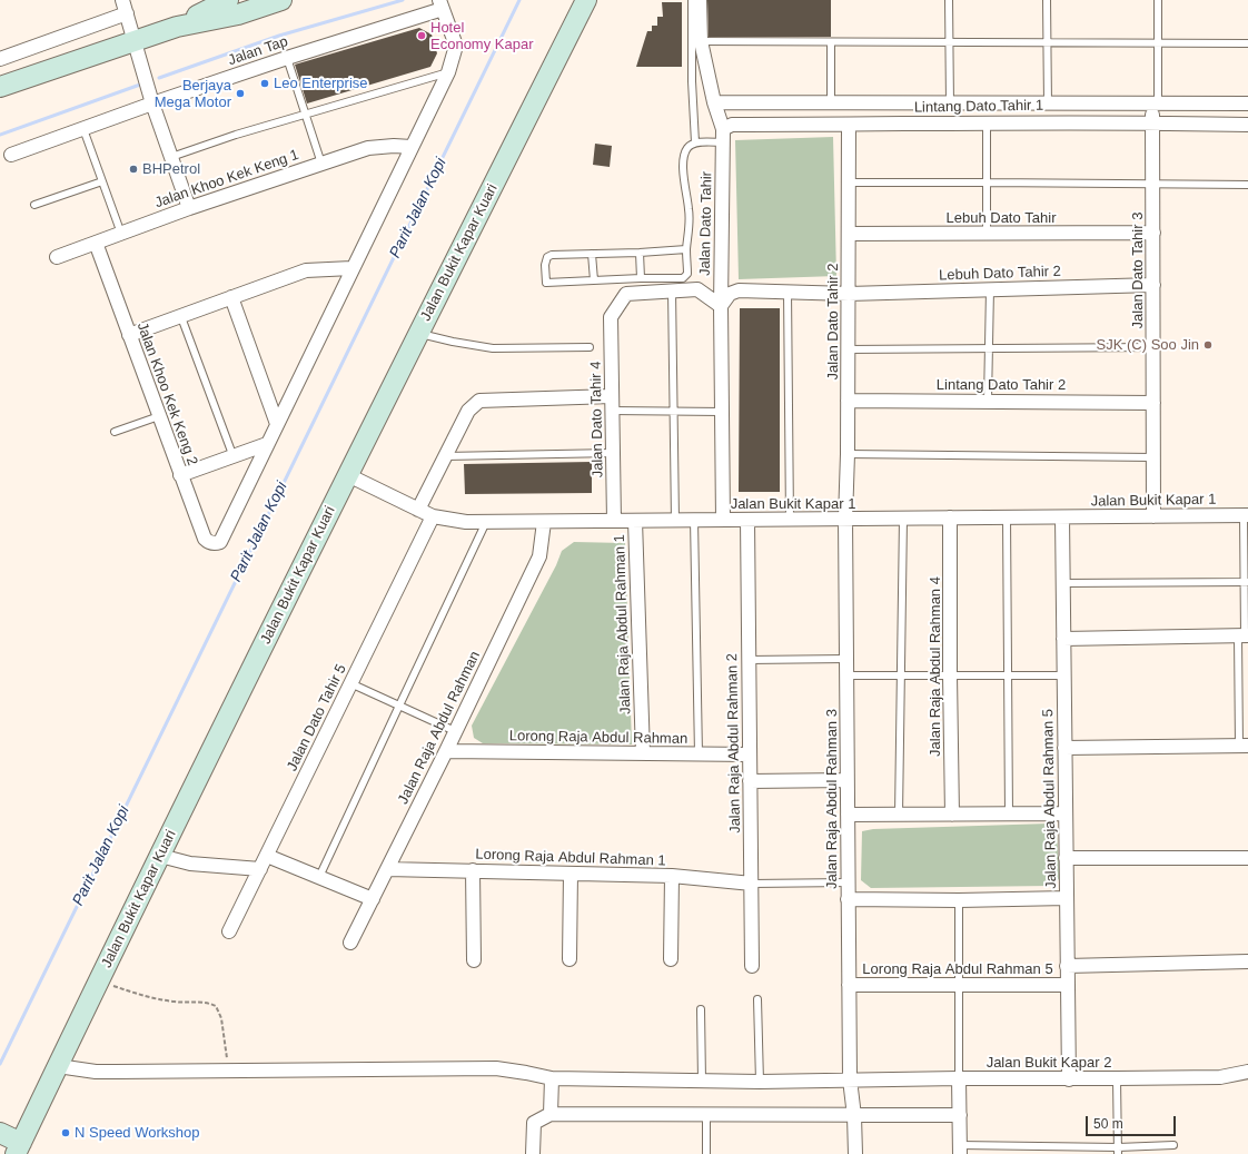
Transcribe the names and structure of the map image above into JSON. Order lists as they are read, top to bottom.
{
  "streets": {
    "street": [
      "Jalan Tap",
      "Lintang Dato Tahir 1",
      "Jalan Khoo Kek Keng 1",
      "Lebuh Dato Tahir",
      "Jalan Dato Tahir",
      "Jalan Bukit Kapar Kuari",
      "Jalan Dato Tahir 3",
      "Lebuh Dato Tahir 2",
      "Jalan Dato Tahir 2",
      "Lintang Dato Tahir 2",
      "Jalan Khoo Kek Keng 2",
      "Jalan Dato Tahir 4",
      "Jalan Bukit Kapar 1",
      "Jalan Raja Abdul Rahman 1",
      "Jalan Raja Abdul Rahman 4",
      "Jalan Dato Tahir 5",
      "Jalan Raja Abdul Rahman",
      "Lorong Raja Abdul Rahman",
      "Jalan Raja Abdul Rahman 2",
      "Jalan Raja Abdul Rahman 3",
      "Jalan Raja Abdul Rahman 5",
      "Lorong Raja Abdul Rahman 1",
      "Lorong Raja Abdul Rahman 5",
      "Jalan Bukit Kapar 2"
    ]
  },
  "crossings": [
    ["Lintang Dato Tahir 1", "Jalan Dato Tahir"],
    ["Lintang Dato Tahir 1", "Jalan Dato Tahir 3"],
    ["Lintang Dato Tahir 1", "Jalan Dato Tahir 2"],
    ["Jalan Khoo Kek Keng 1", "Jalan Khoo Kek Keng 2"],
    ["Lebuh Dato Tahir", "Jalan Dato Tahir 3"],
    ["Lebuh Dato Tahir", "Jalan Dato Tahir 2"],
    ["Jalan Dato Tahir", "Lebuh Dato Tahir 2"],
    ["Jalan Dato Tahir", "Jalan Bukit Kapar 1"],
    ["Jalan Bukit Kapar Kuari", "Jalan Bukit Kapar 1"],
    ["Jalan Bukit Kapar Kuari", "Jalan Bukit Kapar 2"],
    ["Jalan Dato Tahir 3", "Lebuh Dato Tahir 2"],
    ["Jalan Dato Tahir 3", "Lintang Dato Tahir 2"],
    ["Jalan Dato Tahir 3", "Jalan Bukit Kapar 1"],
    ["Lebuh Dato Tahir 2", "Jalan Dato Tahir 2"],
    ["Jalan Dato Tahir 2", "Lintang Dato Tahir 2"],
    ["Jalan Dato Tahir 2", "Jalan Bukit Kapar 1"],
    ["Jalan Dato Tahir 2", "Jalan Raja Abdul Rahman 3"],
    ["Jalan Dato Tahir 4", "Jalan Bukit Kapar 1"],
    ["Jalan Bukit Kapar 1", "Jalan Raja Abdul Rahman 1"],
    ["Jalan Bukit Kapar 1", "Jalan Raja Abdul Rahman 4"],
    ["Jalan Bukit Kapar 1", "Jalan Dato Tahir 5"],
    ["Jalan Bukit Kapar 1", "Jalan Raja Abdul Rahman"],
    ["Jalan Bukit Kapar 1", "Jalan Raja Abdul Rahman 2"],
    ["Jalan Bukit Kapar 1", "Jalan Raja Abdul Rahman 3"],
    ["Jalan Bukit Kapar 1", "Jalan Raja Abdul Rahman 5"],
    ["Jalan Raja Abdul Rahman 1", "Lorong Raja Abdul Rahman"],
    ["Jalan Raja Abdul Rahman", "Lorong Raja Abdul Rahman"],
    ["Jalan Raja Abdul Rahman", "Lorong Raja Abdul Rahman 1"],
    ["Lorong Raja Abdul Rahman", "Jalan Raja Abdul Rahman 2"],
    ["Jalan Raja Abdul Rahman 2", "Lorong Raja Abdul Rahman 1"],
    ["Jalan Raja Abdul Rahman 3", "Lorong Raja Abdul Rahman 5"],
    ["Jalan Raja Abdul Rahman 3", "Jalan Bukit Kapar 2"],
    ["Jalan Raja Abdul Rahman 5", "Lorong Raja Abdul Rahman 5"],
    ["Jalan Raja Abdul Rahman 5", "Jalan Bukit Kapar 2"]
  ],
  "water": ["Parit Jalan Kopi"],
  "places": [
    "Hotel Economy Kapar",
    "Leo Enterprise",
    "Berjaya Mega Motor",
    "BHPetrol",
    "SJK (C) Soo Jin",
    "N Speed Workshop"
  ],
  "scale_bar": "50 m"
}
